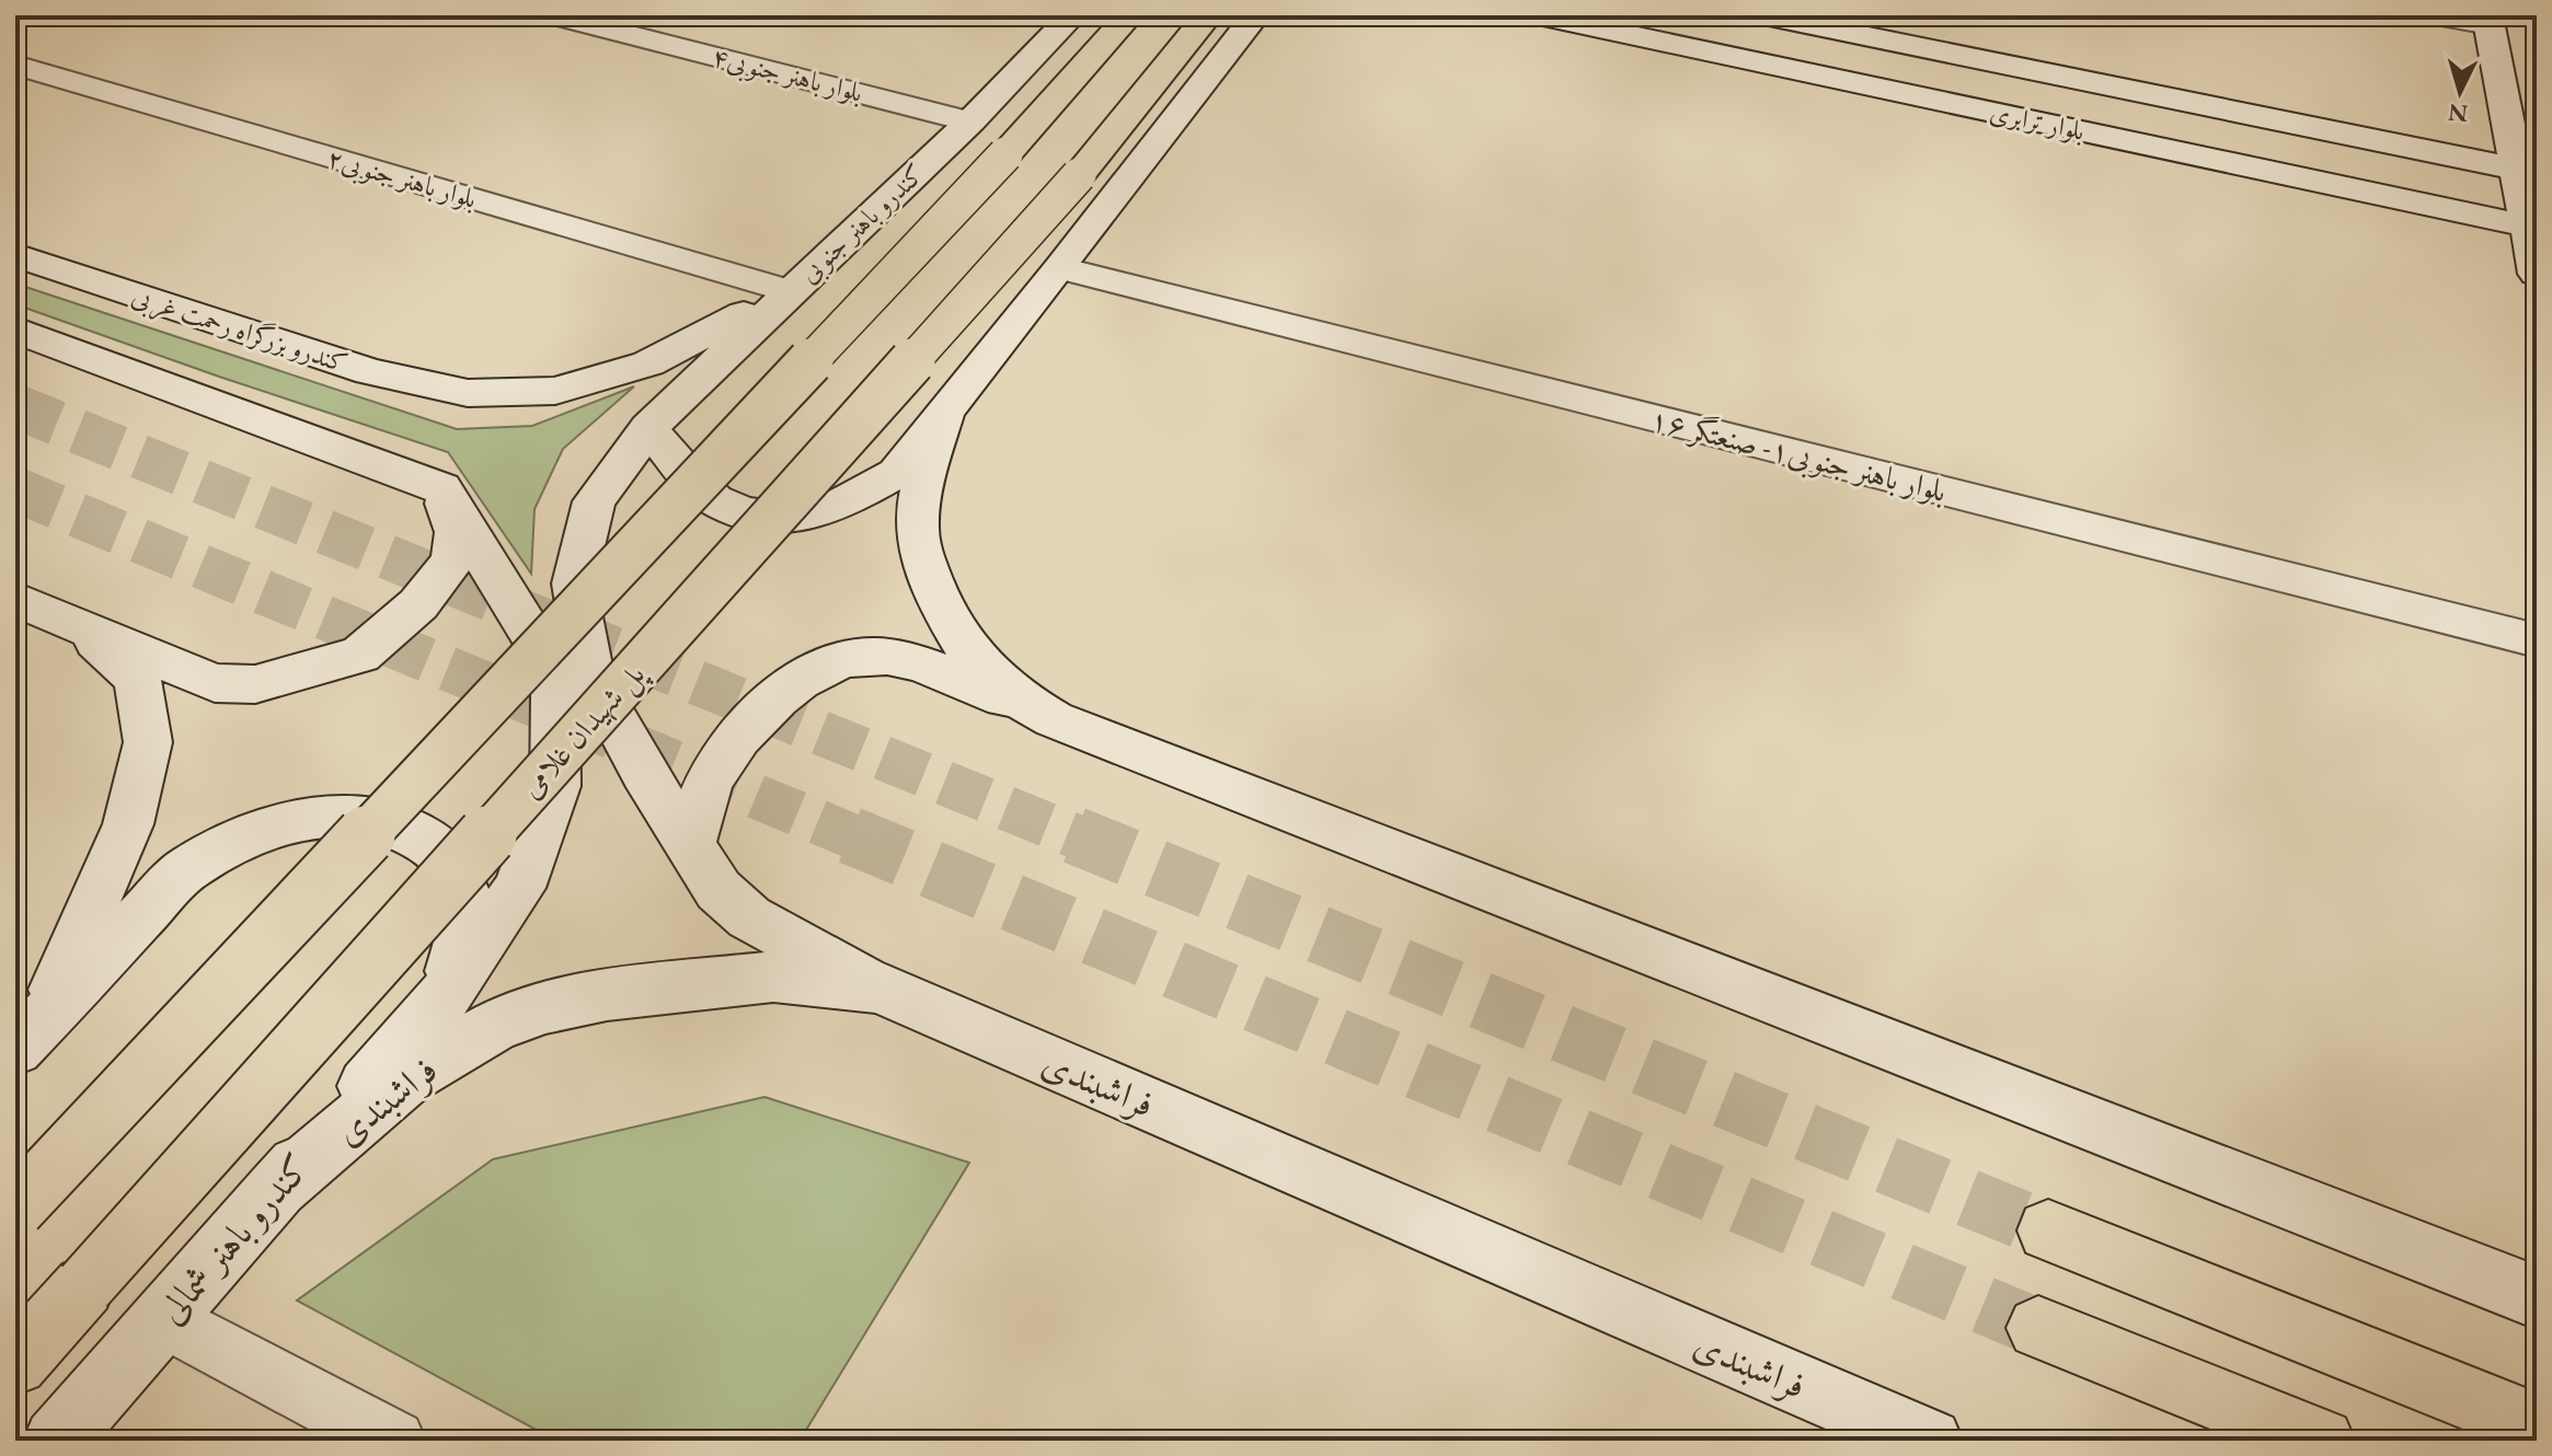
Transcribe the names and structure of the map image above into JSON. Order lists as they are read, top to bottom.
{
  "streets": {
    "main road": [
      "بلوار ترابری",
      "کندرو باهنر جنوبی",
      "کندرو بزرگراه رحمت غربی",
      "پل شهیدان غلامی",
      "فراشبندی",
      "کندرو باهنر شمالی"
    ],
    "street": ["بلوار باهنر جنوبی۴", "بلوار باهنر جنوبی۲", "بلوار باهنر جنوبی۱- صنعتگر ۱۶"]
  },
  "crossings": [
    ["بلوار باهنر جنوبی۴", "کندرو باهنر جنوبی"],
    ["بلوار باهنر جنوبی۲", "کندرو باهنر جنوبی"],
    ["بلوار باهنر جنوبی۲", "کندرو بزرگراه رحمت غربی"],
    ["کندرو باهنر جنوبی", "کندرو بزرگراه رحمت غربی"],
    ["کندرو باهنر جنوبی", "فراشبندی"],
    ["فراشبندی", "کندرو باهنر شمالی"]
  ],
  "north": "bottom"
}
